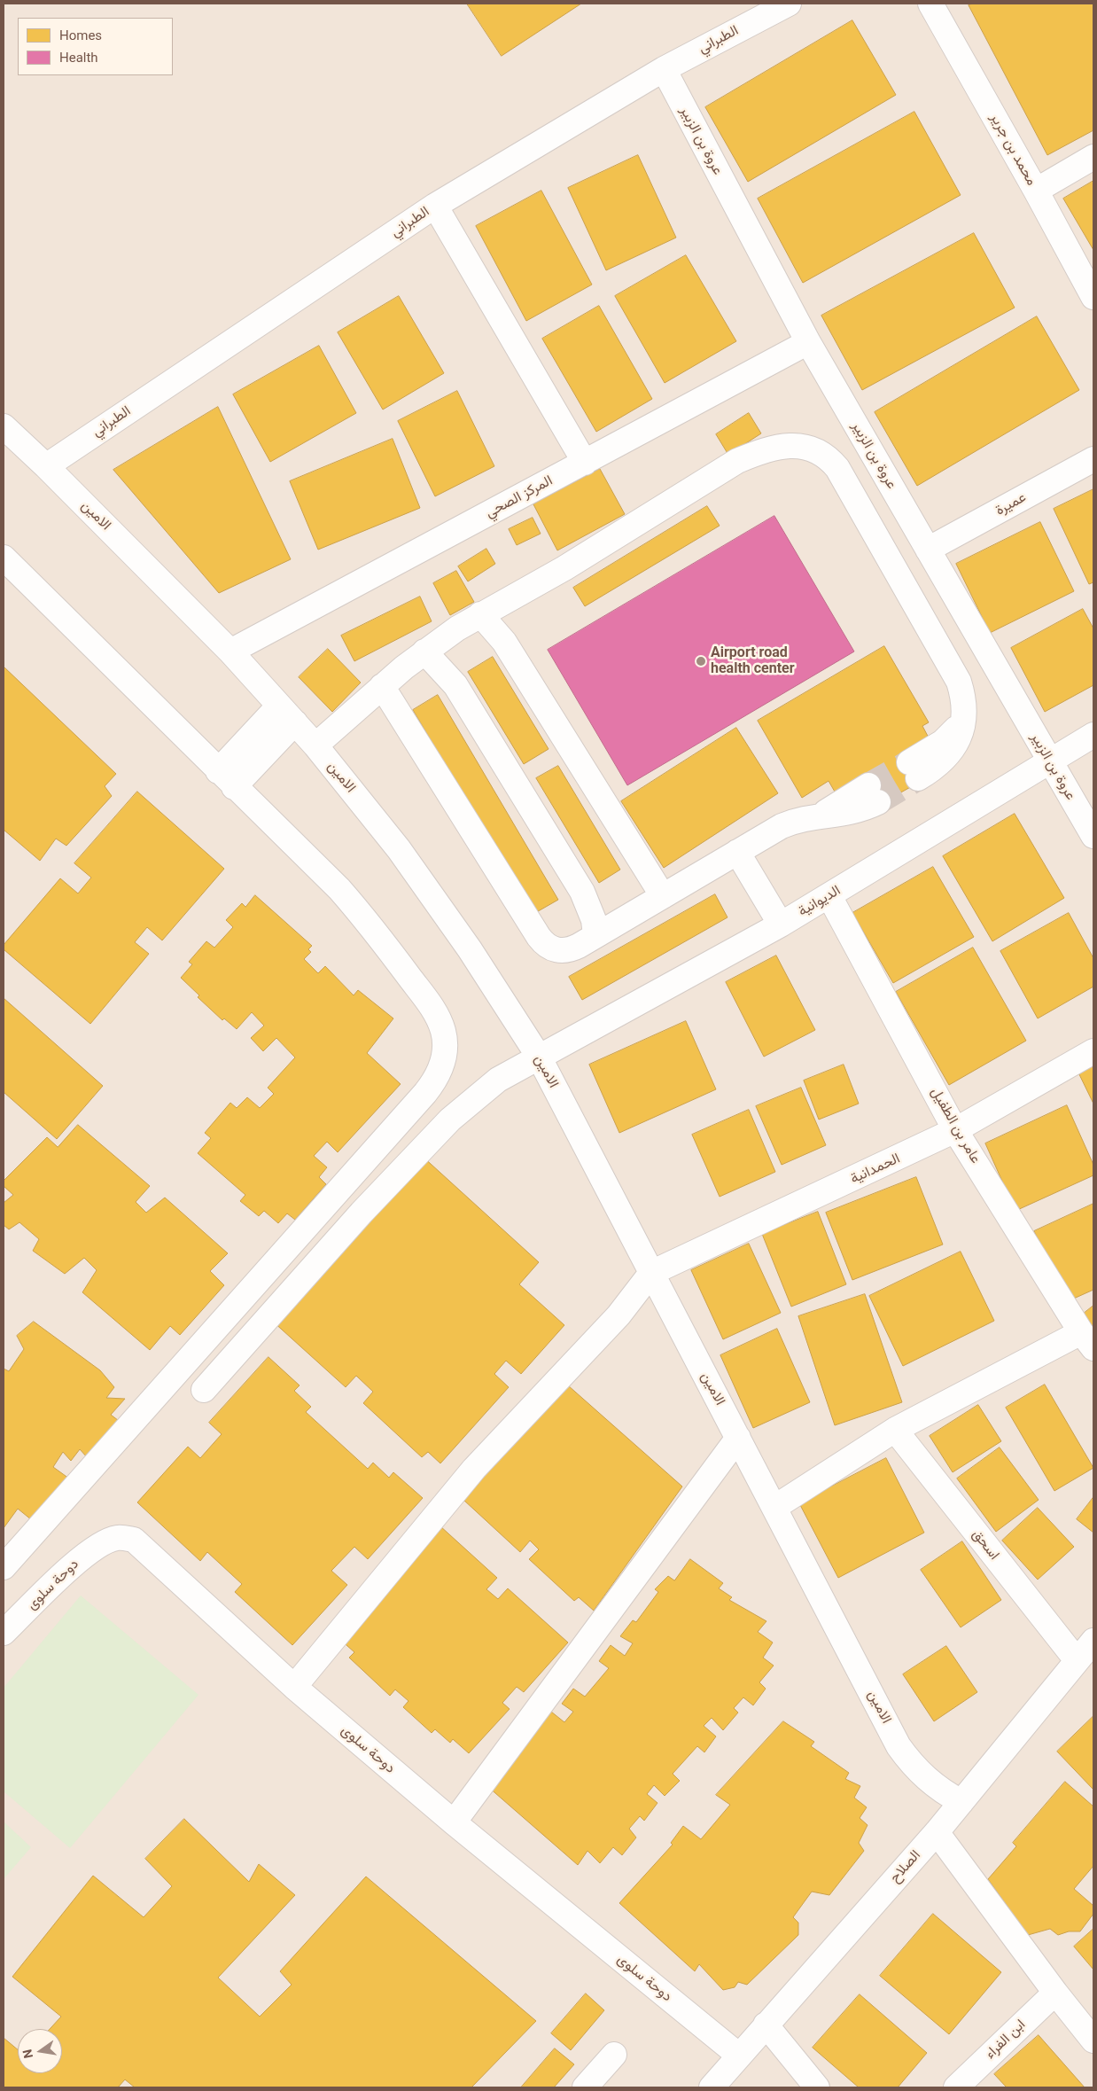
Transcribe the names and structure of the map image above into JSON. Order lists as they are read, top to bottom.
{
  "streets": {
    "street": [
      "الطبراني",
      "عروة بن الزبير",
      "محمد بن جرير",
      "المركز الصحي",
      "عميرة",
      "الامين",
      "الديوانية",
      "عامر بن الطفيل",
      "الحمدانية",
      "اسحق",
      "دوحة سلوى",
      "الصلاح",
      "ابن الفراء"
    ]
  },
  "crossings": [
    ["الطبراني", "عروة بن الزبير"],
    ["الطبراني", "الامين"],
    ["عروة بن الزبير", "المركز الصحي"],
    ["عروة بن الزبير", "عميرة"],
    ["عروة بن الزبير", "الديوانية"],
    ["المركز الصحي", "الامين"],
    ["الامين", "الديوانية"],
    ["الامين", "الحمدانية"],
    ["الامين", "الصلاح"],
    ["الديوانية", "عامر بن الطفيل"],
    ["عامر بن الطفيل", "الحمدانية"],
    ["اسحق", "الصلاح"],
    ["دوحة سلوى", "الصلاح"]
  ],
  "places": ["Airport road health center"],
  "legend": ["Homes", "Health"],
  "north": "left"
}
